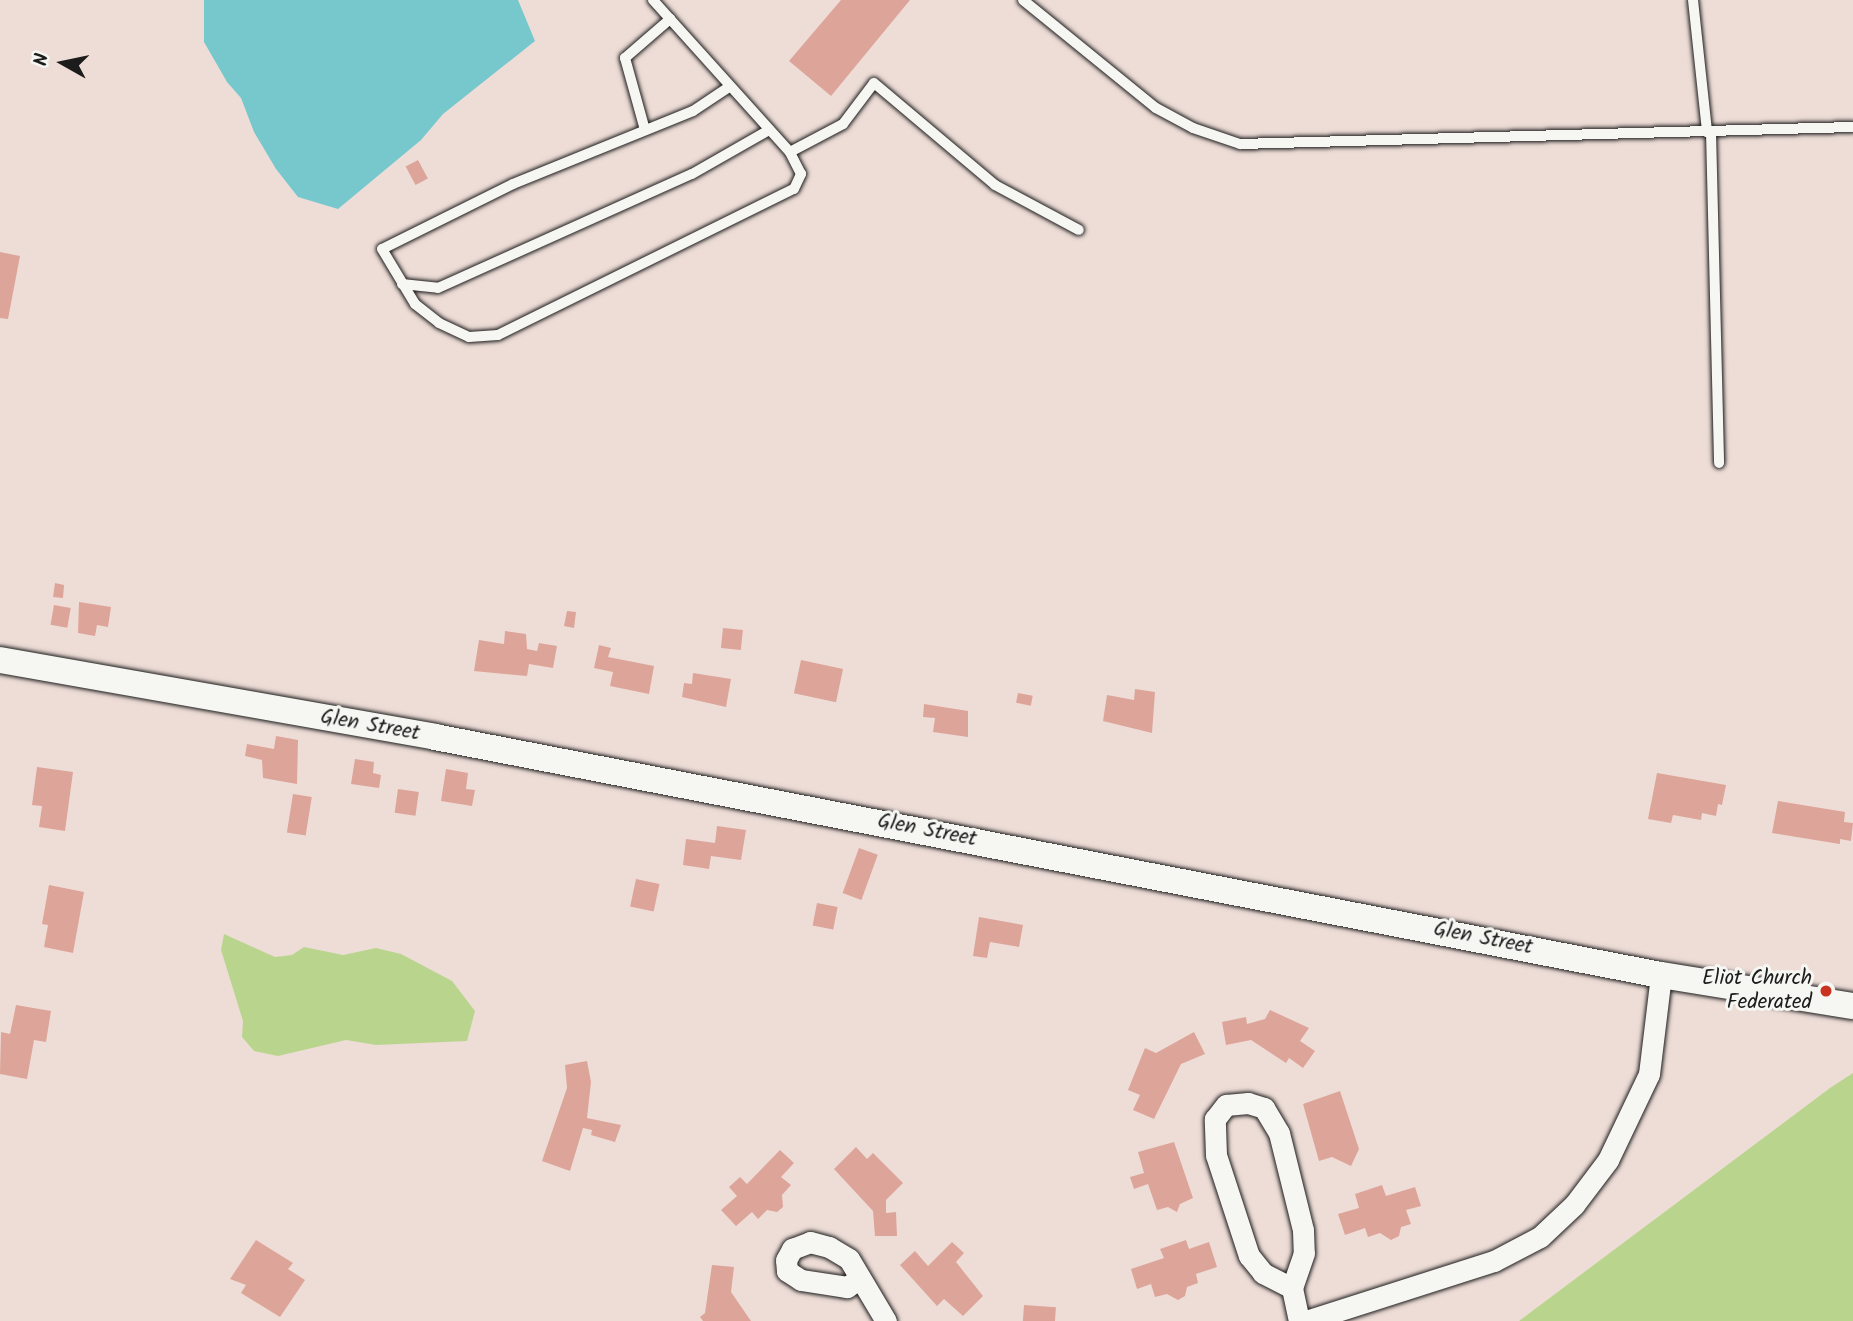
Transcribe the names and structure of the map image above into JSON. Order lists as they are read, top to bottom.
{
  "streets": {
    "street": ["Glen Street"]
  },
  "places": ["Eliot Church Federated"],
  "north": "left"
}
